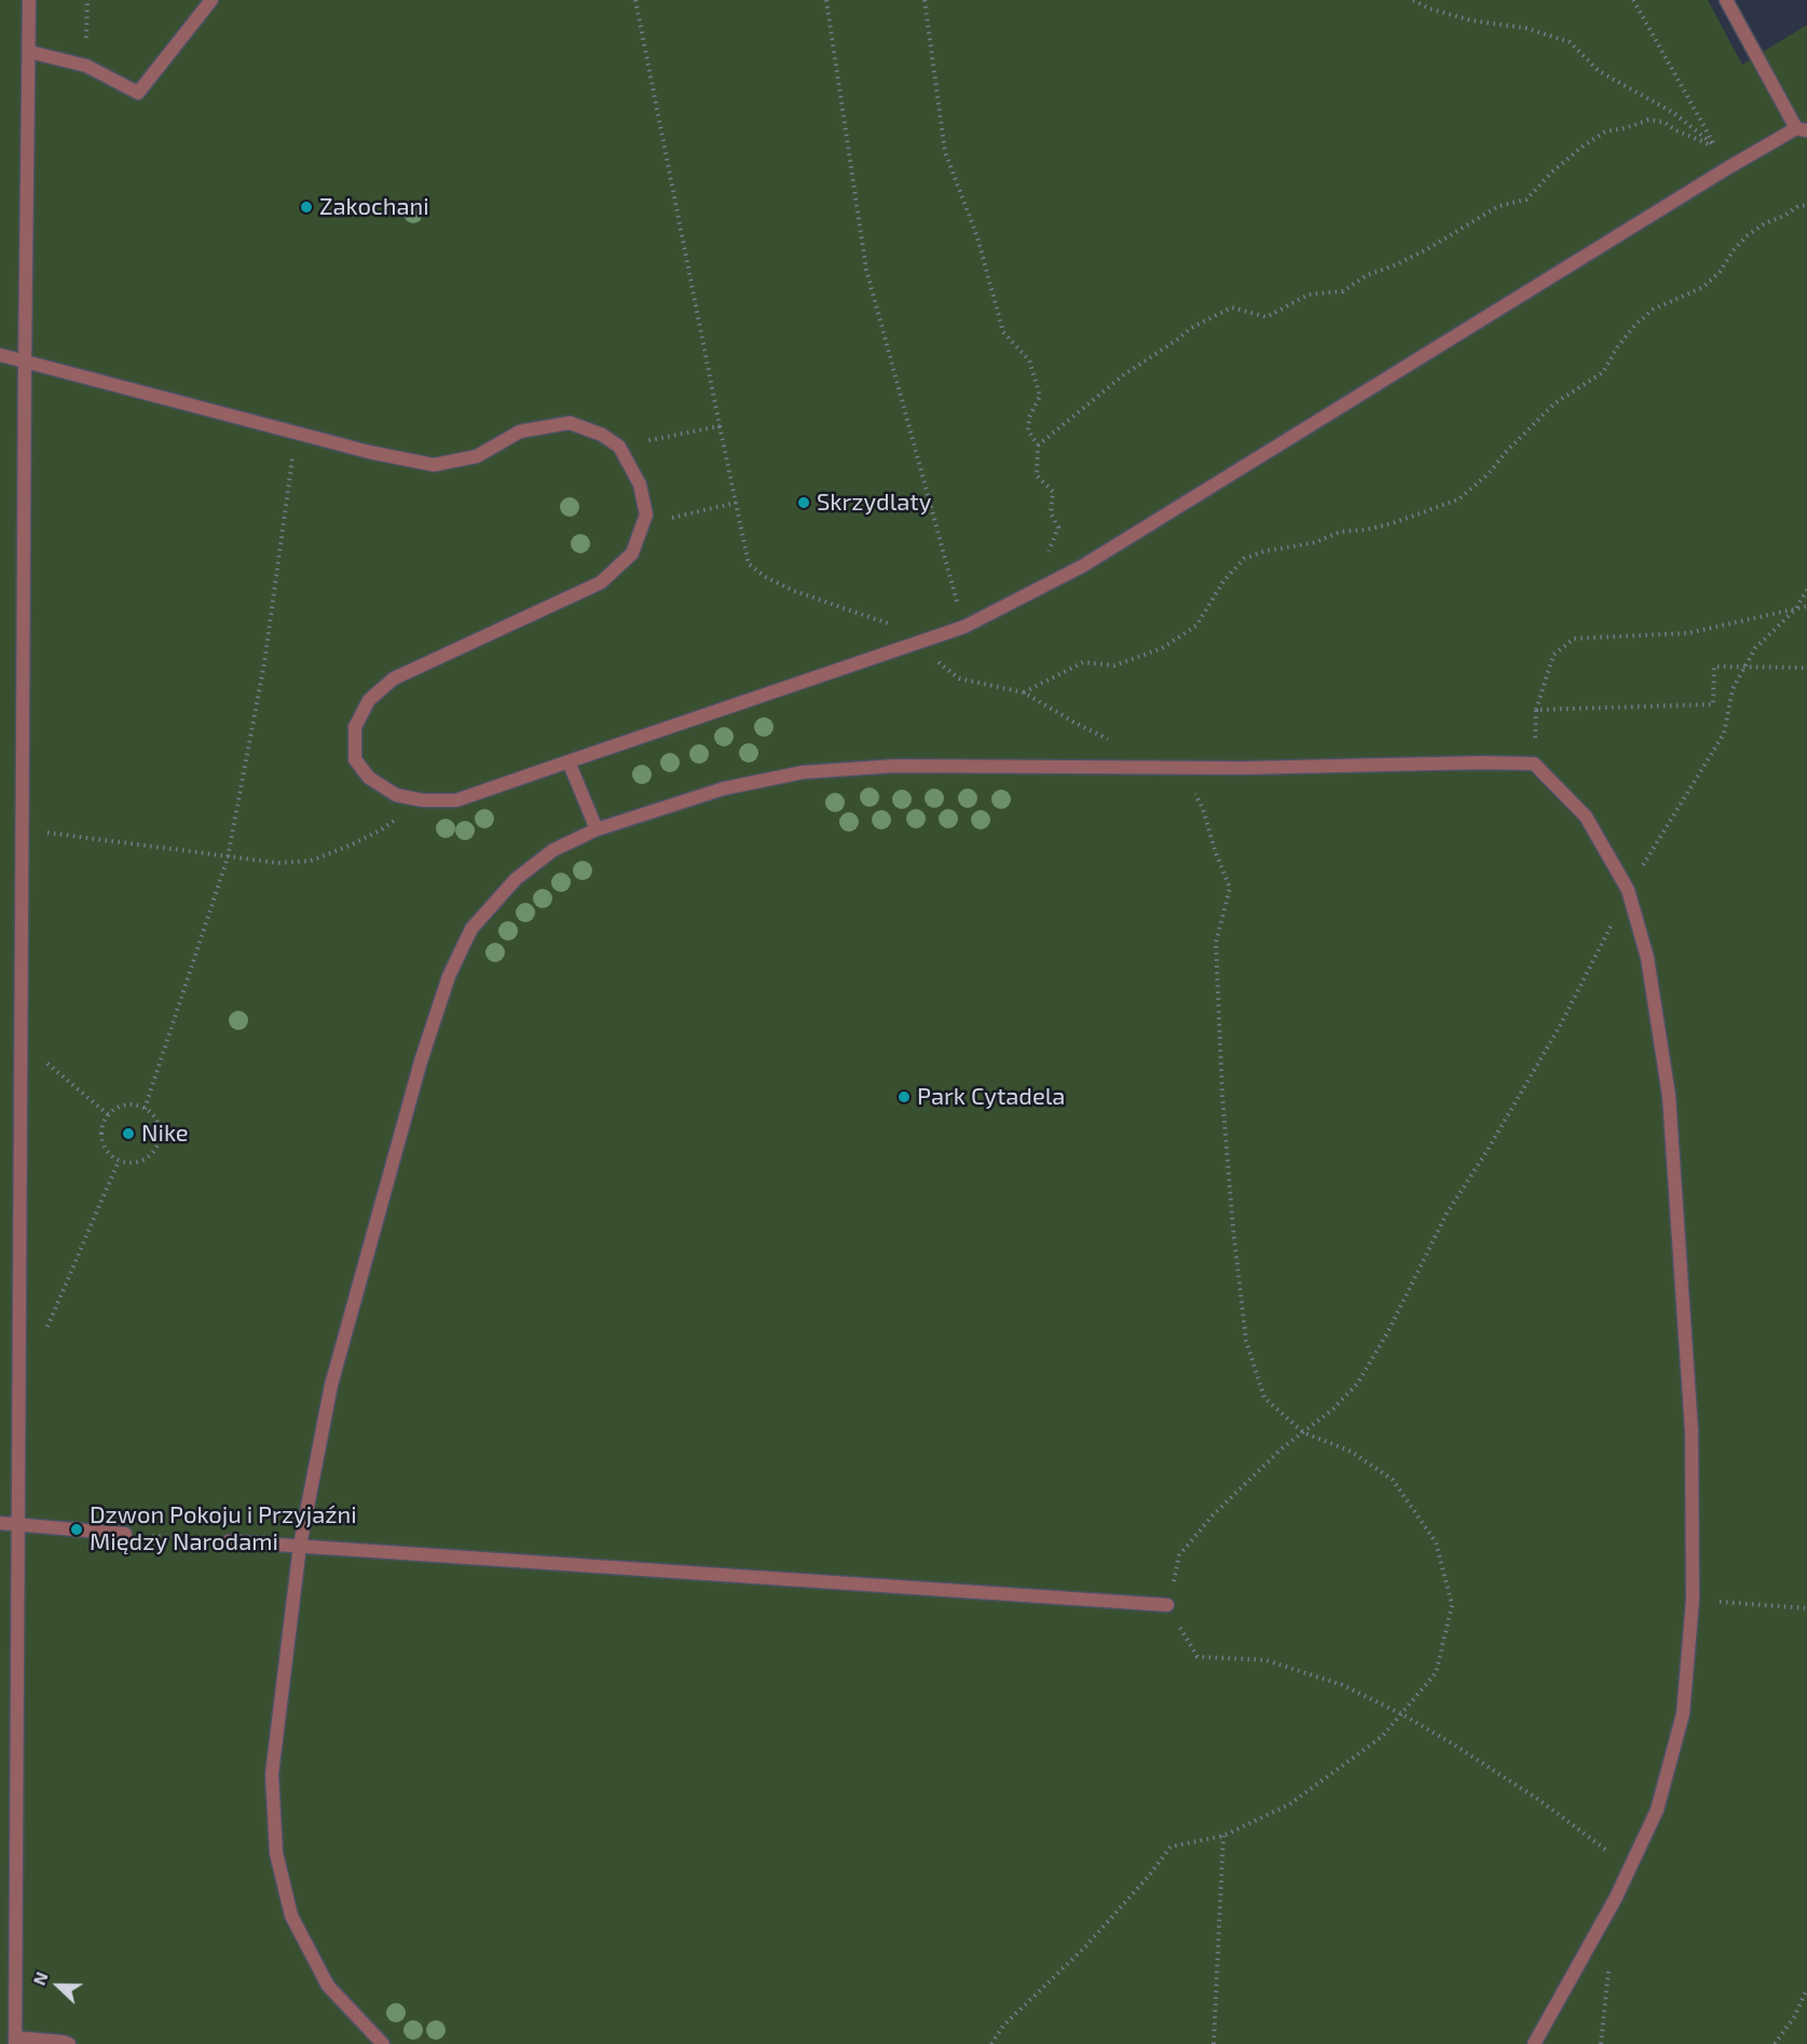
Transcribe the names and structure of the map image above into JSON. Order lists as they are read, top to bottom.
{
  "places": [
    "Zakochani",
    "Skrzydlaty",
    "Park Cytadela",
    "Nike",
    "Dzwon Pokoju i Przyjaźni Między Narodami"
  ],
  "north": "left"
}
